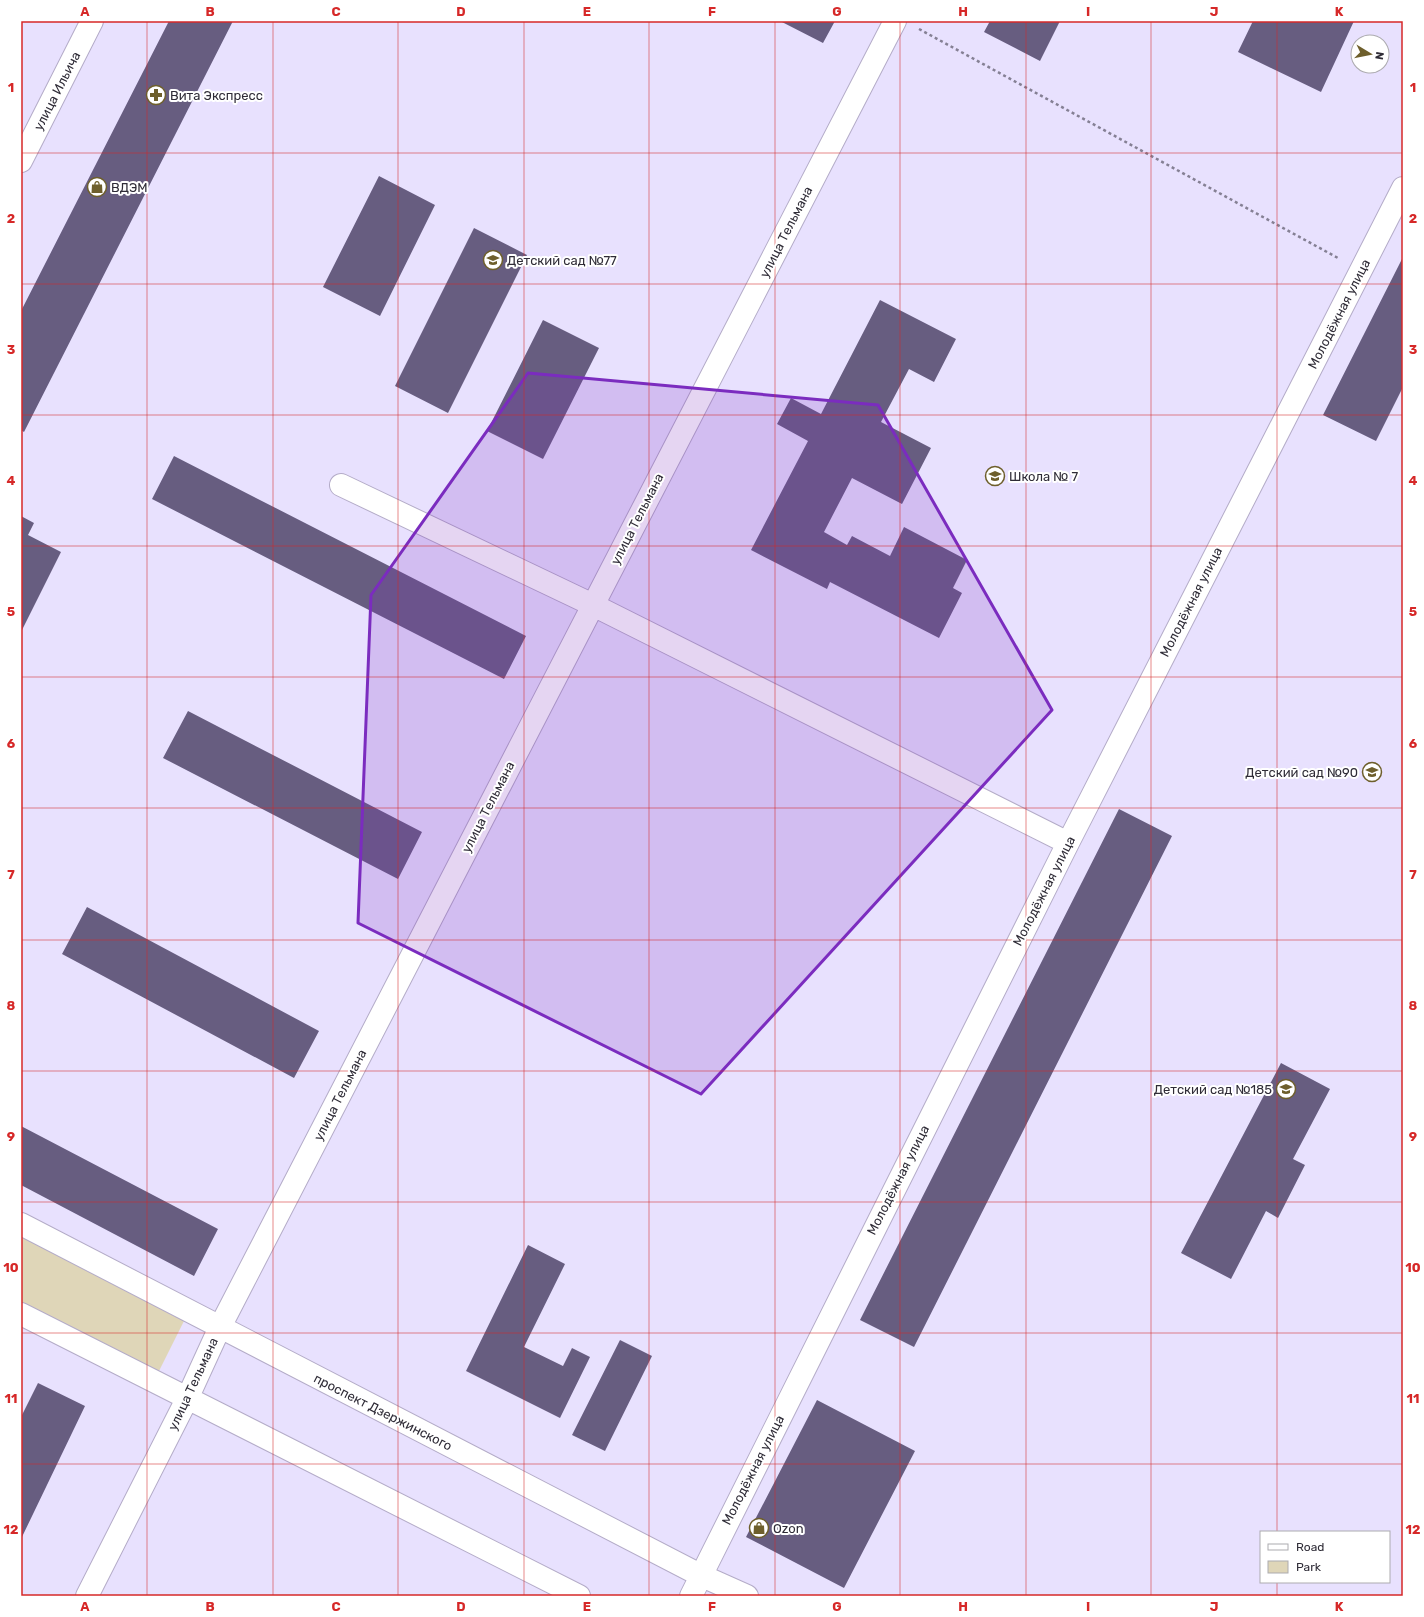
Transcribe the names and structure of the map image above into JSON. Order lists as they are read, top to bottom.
{
  "streets": {
    "street": [
      "улица Ильича",
      "улица Тельмана",
      "Молодёжная улица",
      "проспект Дзержинского"
    ]
  },
  "crossings": [
    ["улица Тельмана", "проспект Дзержинского"],
    ["Молодёжная улица", "проспект Дзержинского"]
  ],
  "places": {
    "pharmacy": ["Вита Экспресс"],
    "shop": ["ВДЭМ", "Ozon"],
    "school or university": [
      "Детский сад №77",
      "Школа № 7",
      "Детский сад №90",
      "Детский сад №185"
    ]
  },
  "legend": ["Road", "Park"],
  "north": "right",
  "grid": {
    "columns": [
      "A",
      "B",
      "C",
      "D",
      "E",
      "F",
      "G",
      "H",
      "I",
      "J",
      "K"
    ],
    "rows": [
      "1",
      "2",
      "3",
      "4",
      "5",
      "6",
      "7",
      "8",
      "9",
      "10",
      "11",
      "12"
    ]
  }
}
